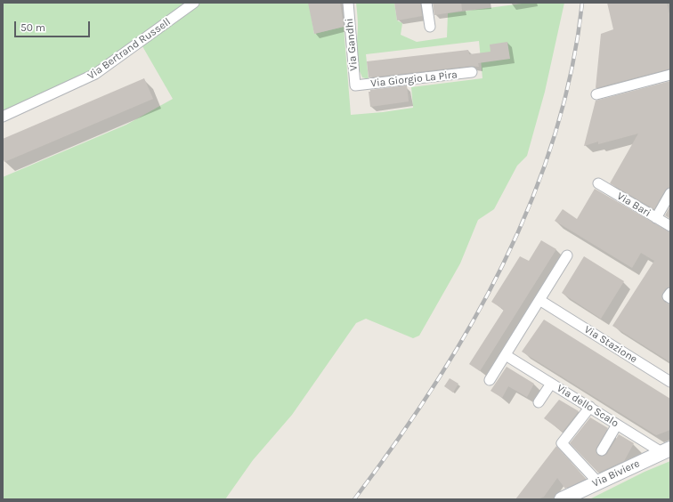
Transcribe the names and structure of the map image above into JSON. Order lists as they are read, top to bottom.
{
  "streets": {
    "main road": ["Via Biviere"],
    "street": [
      "Via Gandhi",
      "Via Bertrand Russell",
      "Via Giorgio La Pira",
      "Via Bari",
      "Via Stazione",
      "Via dello Scalo"
    ]
  },
  "crossings": [
    ["Via Gandhi", "Via Giorgio La Pira"],
    ["Via dello Scalo", "Via Biviere"]
  ],
  "scale_bar": "50 m"
}
